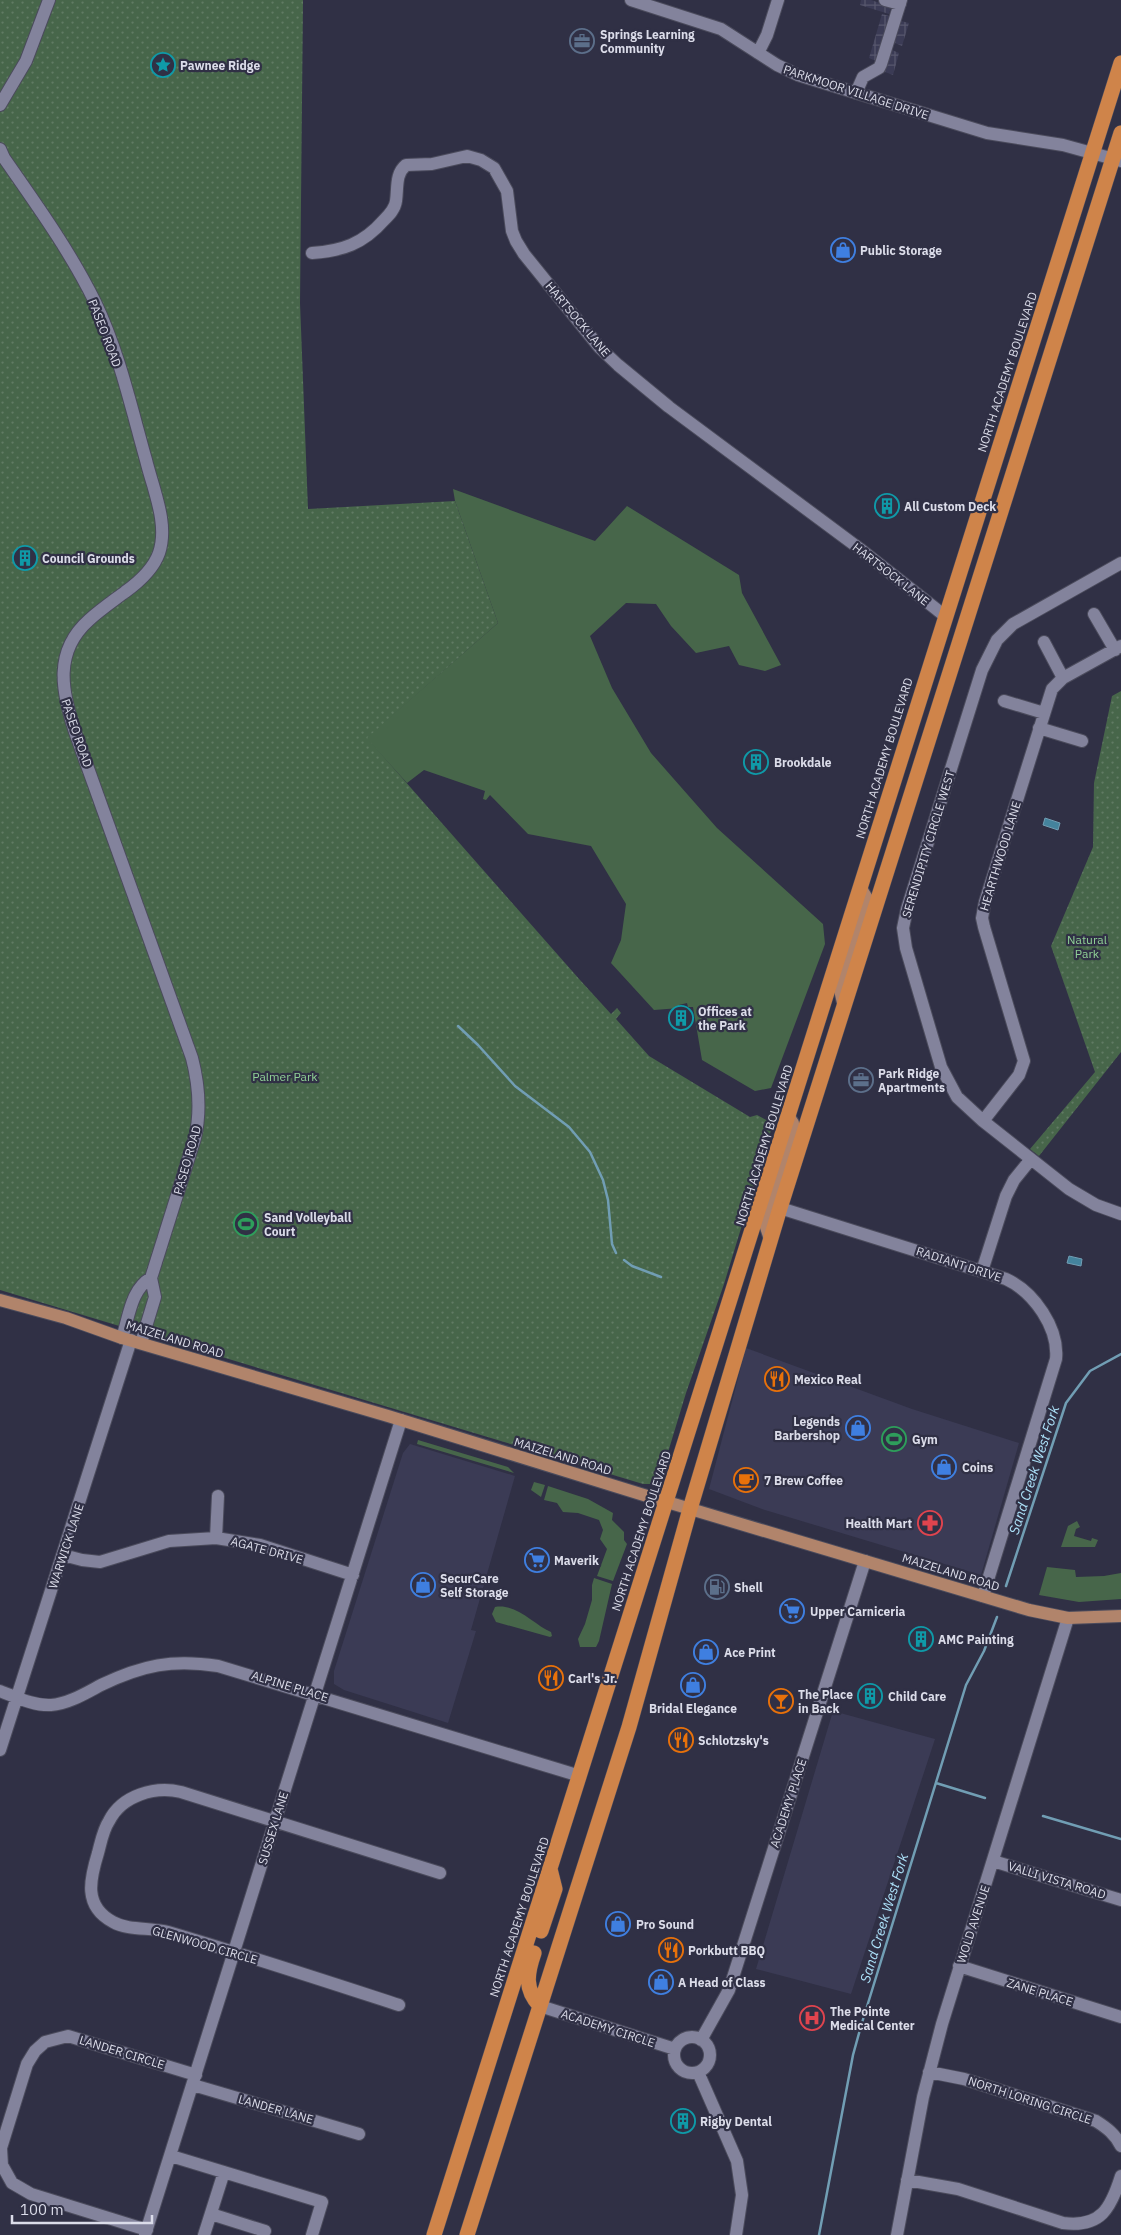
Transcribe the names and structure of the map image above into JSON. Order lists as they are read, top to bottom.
{
  "streets": {
    "highway": ["NORTH ACADEMY BOULEVARD"],
    "main road": ["MAIZELAND ROAD"],
    "street": [
      "PARKMOOR VILLAGE DRIVE",
      "HARTSOCK LANE",
      "PASEO ROAD",
      "SERENDIPITY CIRCLE WEST",
      "HEARTHWOOD LANE",
      "RADIANT DRIVE",
      "WARWICK LANE",
      "AGATE DRIVE",
      "ALPINE PLACE",
      "ACADEMY PLACE",
      "SUSSEX LANE",
      "VALLI VISTA ROAD",
      "WOLD AVENUE",
      "GLENWOOD CIRCLE",
      "ZANE PLACE",
      "ACADEMY CIRCLE",
      "LANDER CIRCLE",
      "NORTH LORING CIRCLE",
      "LANDER LANE"
    ]
  },
  "crossings": [
    ["PARKMOOR VILLAGE DRIVE", "NORTH ACADEMY BOULEVARD"],
    ["HARTSOCK LANE", "NORTH ACADEMY BOULEVARD"],
    ["PASEO ROAD", "MAIZELAND ROAD"],
    ["PASEO ROAD", "WARWICK LANE"],
    ["NORTH ACADEMY BOULEVARD", "MAIZELAND ROAD"],
    ["NORTH ACADEMY BOULEVARD", "ALPINE PLACE"],
    ["SERENDIPITY CIRCLE WEST", "HEARTHWOOD LANE"],
    ["RADIANT DRIVE", "MAIZELAND ROAD"],
    ["MAIZELAND ROAD", "WARWICK LANE"],
    ["MAIZELAND ROAD", "ACADEMY PLACE"],
    ["MAIZELAND ROAD", "SUSSEX LANE"],
    ["MAIZELAND ROAD", "WOLD AVENUE"],
    ["WARWICK LANE", "AGATE DRIVE"],
    ["WARWICK LANE", "ALPINE PLACE"],
    ["AGATE DRIVE", "SUSSEX LANE"],
    ["ALPINE PLACE", "SUSSEX LANE"],
    ["ACADEMY PLACE", "ACADEMY CIRCLE"],
    ["SUSSEX LANE", "GLENWOOD CIRCLE"],
    ["SUSSEX LANE", "LANDER CIRCLE"],
    ["SUSSEX LANE", "LANDER LANE"],
    ["VALLI VISTA ROAD", "WOLD AVENUE"],
    ["WOLD AVENUE", "ZANE PLACE"],
    ["WOLD AVENUE", "NORTH LORING CIRCLE"],
    ["LANDER CIRCLE", "LANDER LANE"]
  ],
  "water": ["Sand Creek West Fork"],
  "parks": ["Natural Park", "Palmer Park"],
  "places": {
    "office": ["Springs Learning Community", "Park Ridge Apartments"],
    "place": ["Pawnee Ridge"],
    "shop": [
      "Public Storage",
      "Legends Barbershop",
      "Coins",
      "SecurCare Self Storage",
      "Ace Print",
      "Bridal Elegance",
      "Pro Sound",
      "A Head of Class"
    ],
    "building": [
      "All Custom Deck",
      "Council Grounds",
      "Brookdale",
      "Offices at the Park",
      "AMC Painting",
      "Child Care",
      "Rigby Dental"
    ],
    "sports": ["Sand Volleyball Court", "Gym"],
    "restaurant": [
      "Mexico Real",
      "Carl's Jr.",
      "Schlotzsky's",
      "Porkbutt BBQ"
    ],
    "cafe": ["7 Brew Coffee"],
    "pharmacy": ["Health Mart"],
    "supermarket": ["Maverik", "Upper Carniceria"],
    "fuel station": ["Shell"],
    "bar": ["The Place in Back"],
    "hospital": ["The Pointe Medical Center"]
  },
  "scale_bar": "100 m"
}
